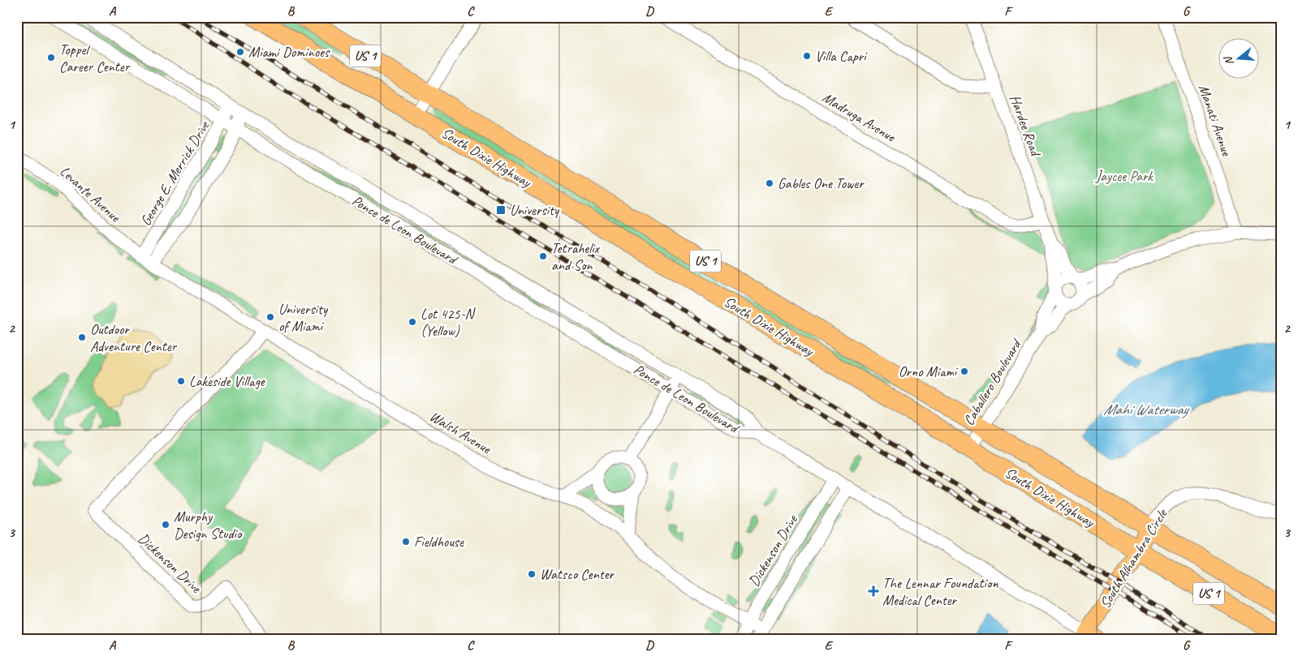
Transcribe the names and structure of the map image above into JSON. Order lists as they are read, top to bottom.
{
  "streets": {
    "highway": ["US 1", "South Dixie Highway"],
    "main road": ["South Alhambra Circle"],
    "street": [
      "Madruga Avenue",
      "Manati Avenue",
      "Hardee Road",
      "George E. Merrick Drive",
      "Levante Avenue",
      "Ponce de Leon Boulevard",
      "Caballero Boulevard",
      "Walsh Avenue",
      "Dickenson Drive"
    ]
  },
  "crossings": [
    ["Madruga Avenue", "Hardee Road"],
    ["Hardee Road", "Caballero Boulevard"],
    ["South Dixie Highway", "Caballero Boulevard"],
    ["South Dixie Highway", "South Alhambra Circle"],
    ["George E. Merrick Drive", "Levante Avenue"],
    ["George E. Merrick Drive", "Ponce de Leon Boulevard"],
    ["George E. Merrick Drive", "Walsh Avenue"],
    ["Levante Avenue", "Walsh Avenue"],
    ["Ponce de Leon Boulevard", "Dickenson Drive"],
    ["Ponce de Leon Boulevard", "South Alhambra Circle"],
    ["Walsh Avenue", "Dickenson Drive"]
  ],
  "water": ["Mahi Waterway"],
  "parks": ["Jaycee Park"],
  "places": {
    "other": [
      "Miami Dominoes",
      "Villa Capri",
      "Toppel Career Center",
      "Gables One Tower",
      "Tetrahelix and Son",
      "University of Miami",
      "Lot 425-N (Yellow)",
      "Outdoor Adventure Center",
      "Orno Miami",
      "Lakeside Village",
      "Murphy Design Studio",
      "Fieldhouse",
      "Watsco Center"
    ],
    "transit": ["University"],
    "health": ["The Lennar Foundation Medical Center"]
  },
  "north": "left",
  "grid": {
    "columns": [
      "A",
      "B",
      "C",
      "D",
      "E",
      "F",
      "G"
    ],
    "rows": ["1", "2", "3"]
  }
}
